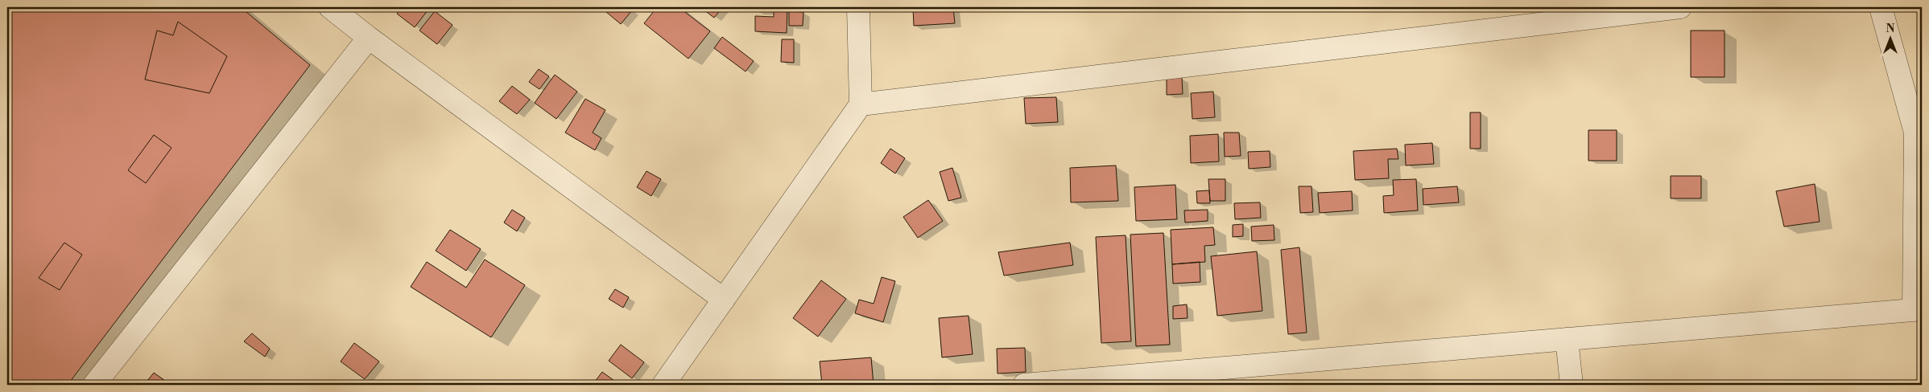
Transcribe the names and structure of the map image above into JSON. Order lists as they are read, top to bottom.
{
  "north": "top"
}
